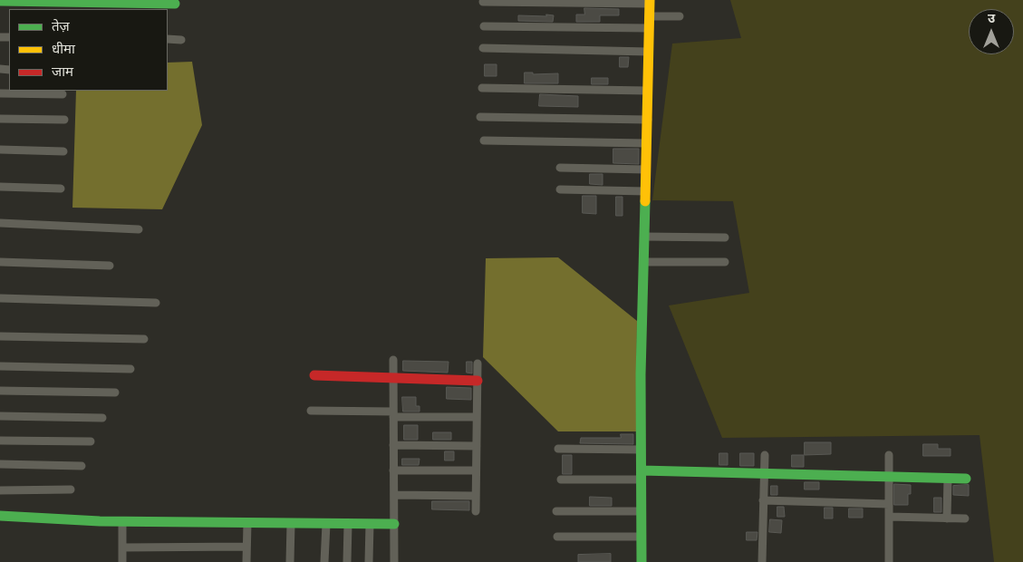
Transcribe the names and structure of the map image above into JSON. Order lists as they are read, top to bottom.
{
  "legend": ["तेज़", "धीमा", "जाम"],
  "north": "top"
}
